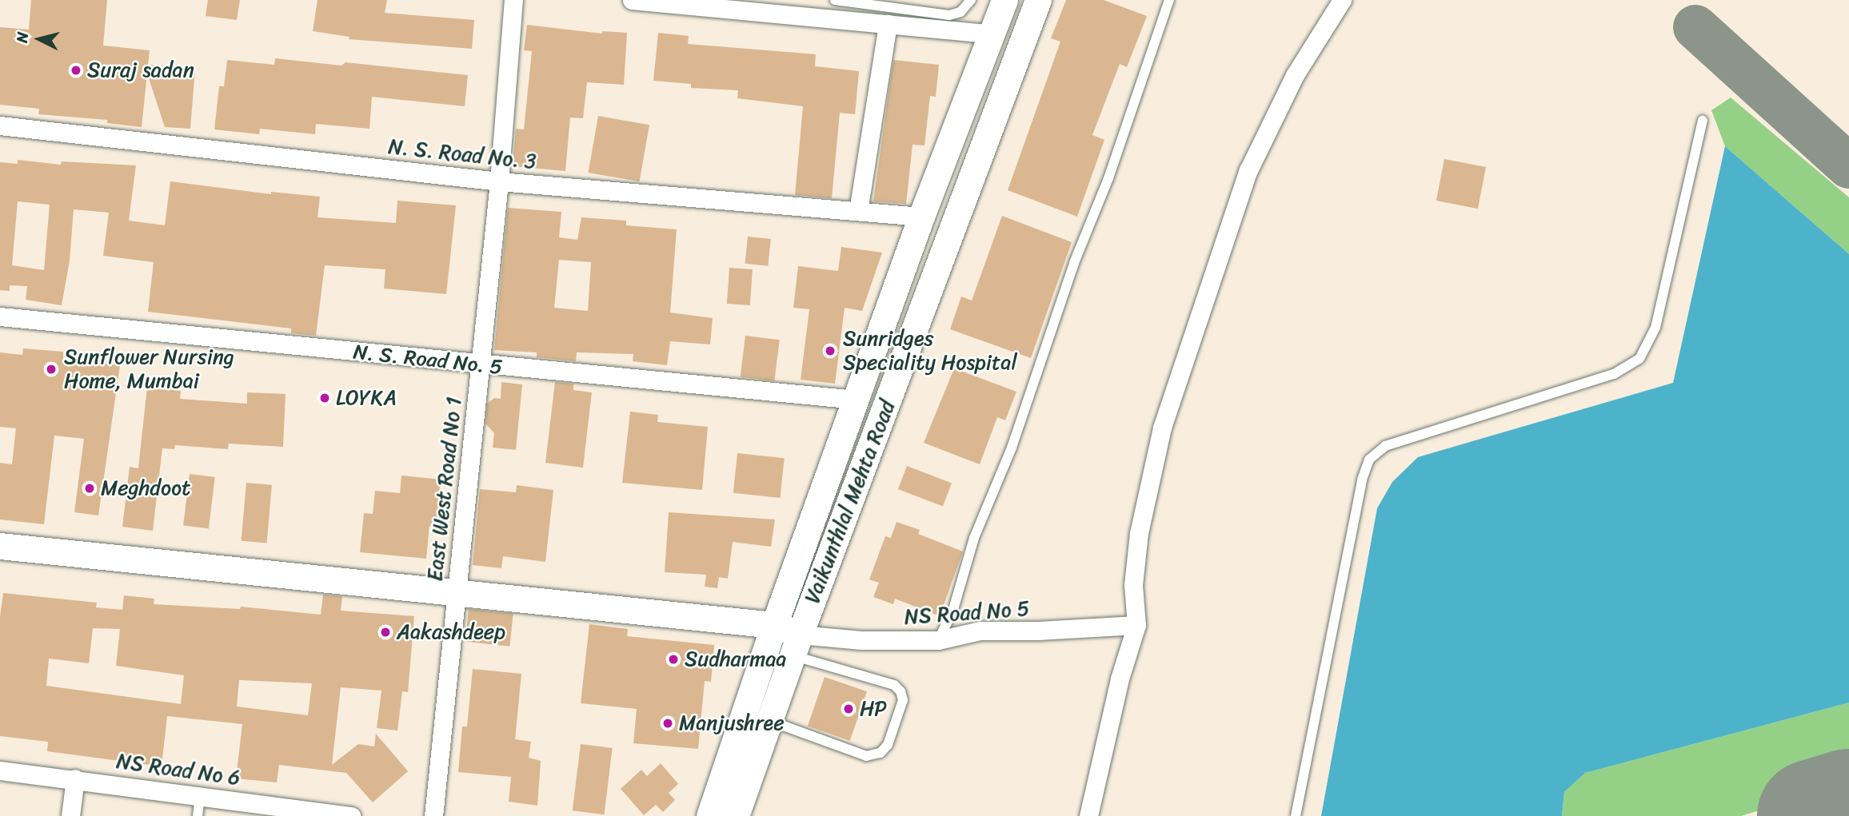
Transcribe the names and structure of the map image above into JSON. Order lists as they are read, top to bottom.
{
  "streets": {
    "main road": ["Vaikunthlal Mehta Road"],
    "street": [
      "N. S. Road No. 3",
      "N. S. Road No. 5",
      "East West Road No 1",
      "NS Road No 5",
      "NS Road No 6"
    ]
  },
  "crossings": [
    ["N. S. Road No. 3", "East West Road No 1"],
    ["N. S. Road No. 3", "Vaikunthlal Mehta Road"],
    ["N. S. Road No. 5", "East West Road No 1"],
    ["N. S. Road No. 5", "Vaikunthlal Mehta Road"],
    ["Vaikunthlal Mehta Road", "NS Road No 5"]
  ],
  "places": [
    "Suraj sadan",
    "Sunridges Speciality Hospital",
    "Sunflower Nursing Home, Mumbai",
    "LOYKA",
    "Meghdoot",
    "Aakashdeep",
    "Sudharmaa",
    "HP",
    "Manjushree"
  ],
  "north": "left"
}
